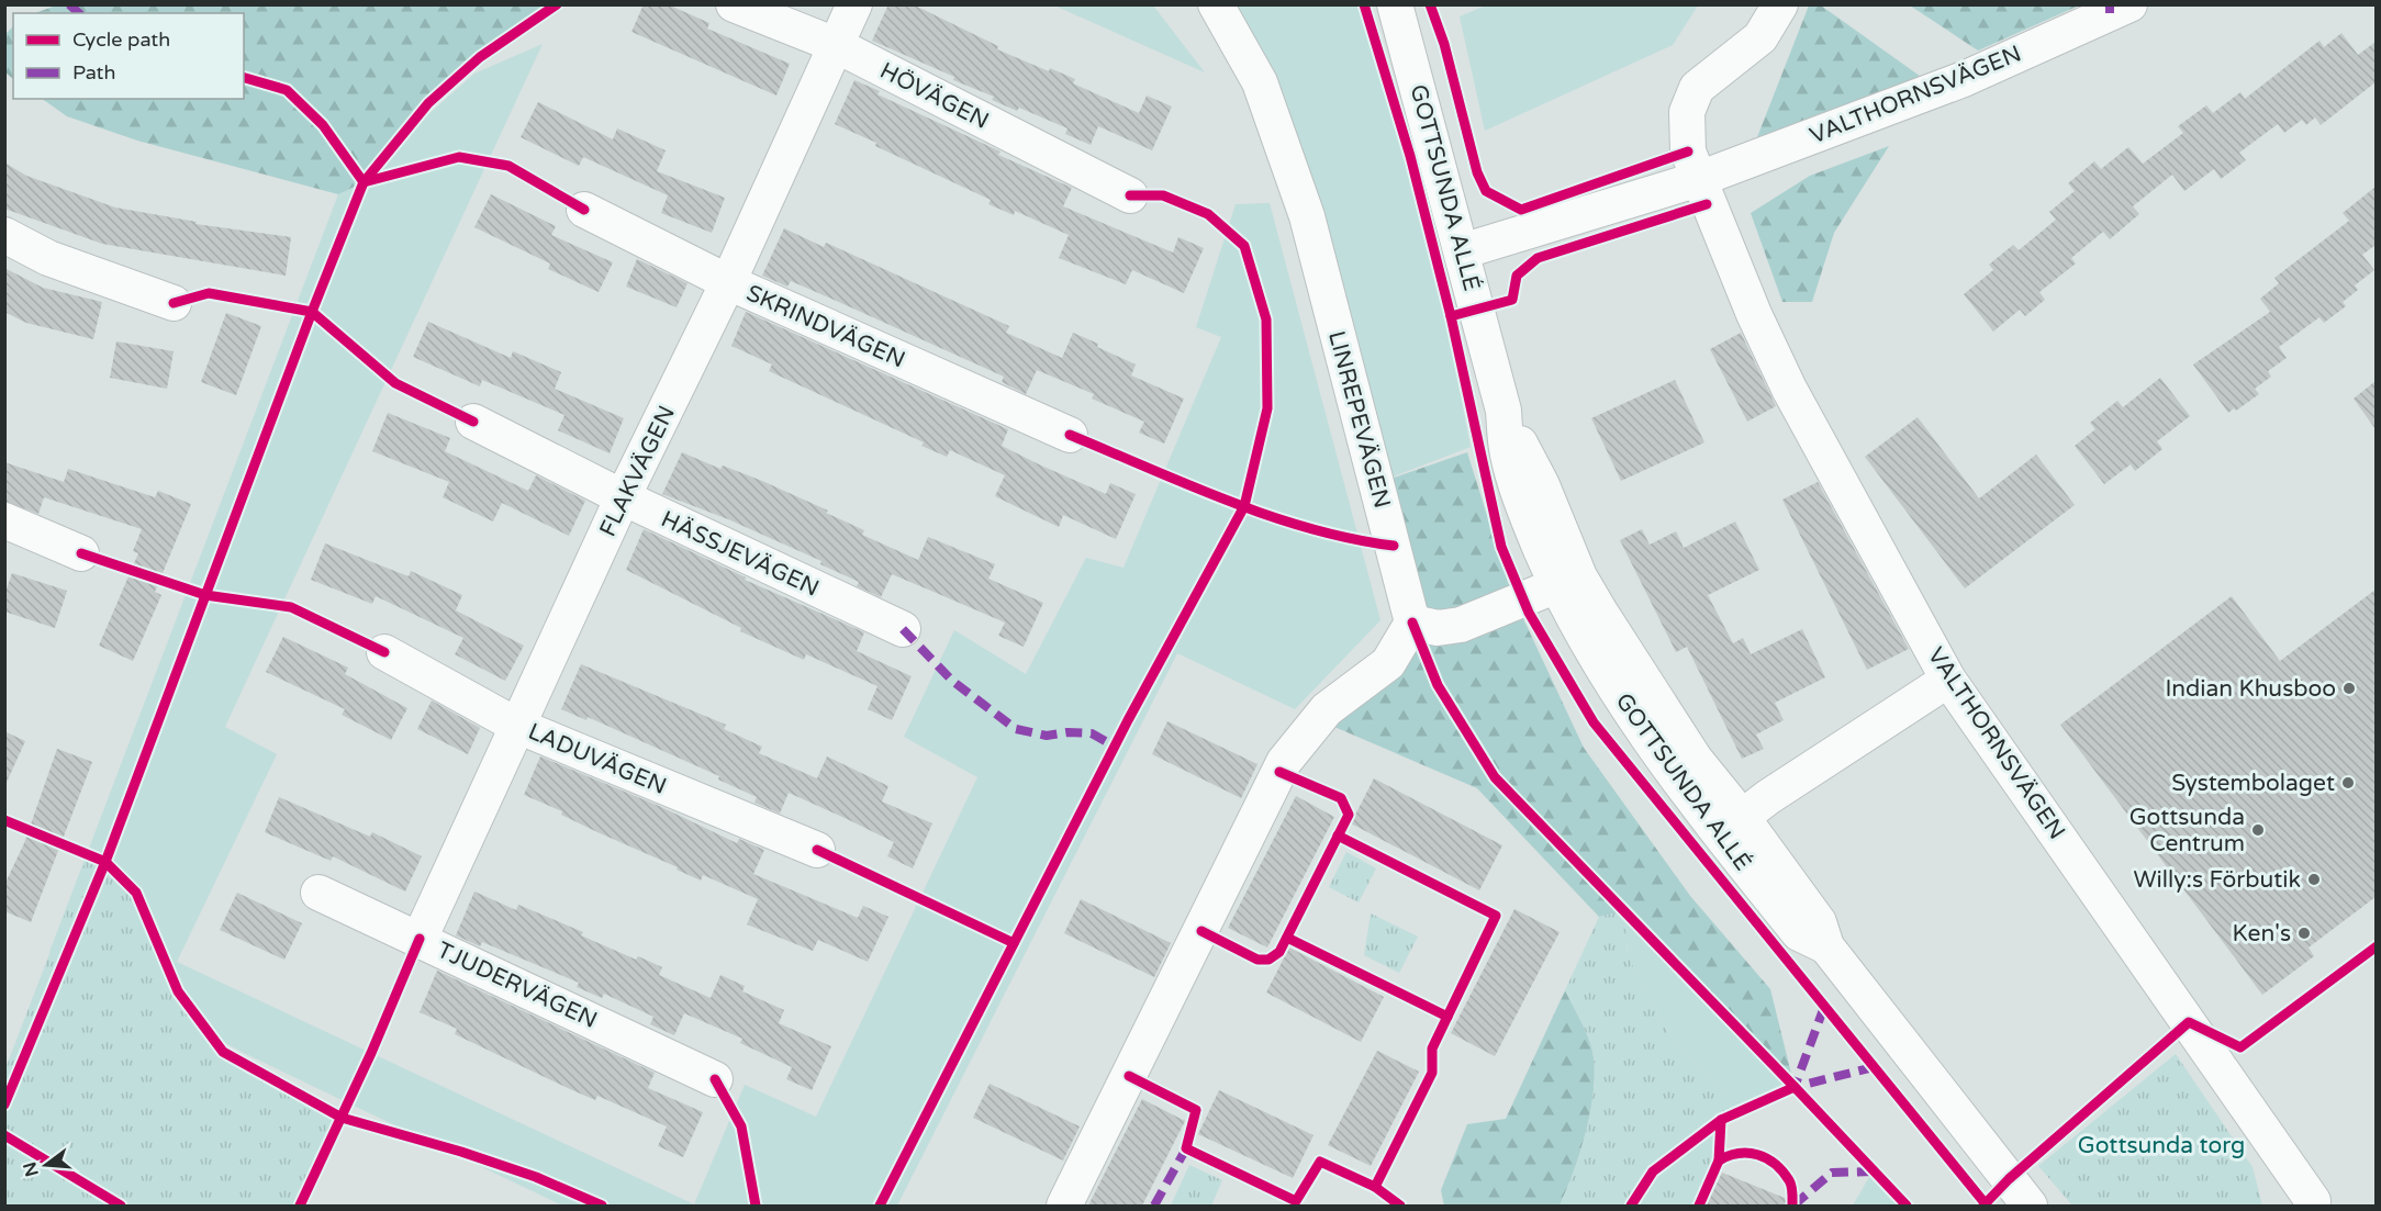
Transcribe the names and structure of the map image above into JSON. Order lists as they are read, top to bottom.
{
  "streets": {
    "street": [
      "VALTHORNSVÄGEN",
      "HÖVÄGEN",
      "GOTTSUNDA ALLÉ",
      "SKRINDVÄGEN",
      "LINREPEVÄGEN",
      "FLAKVÄGEN",
      "HÄSSJEVÄGEN",
      "LADUVÄGEN",
      "TJUDERVÄGEN"
    ]
  },
  "crossings": [
    ["VALTHORNSVÄGEN", "GOTTSUNDA ALLÉ"],
    ["HÖVÄGEN", "FLAKVÄGEN"],
    ["SKRINDVÄGEN", "FLAKVÄGEN"],
    ["FLAKVÄGEN", "HÄSSJEVÄGEN"],
    ["FLAKVÄGEN", "LADUVÄGEN"],
    ["FLAKVÄGEN", "TJUDERVÄGEN"]
  ],
  "parks": ["Gottsunda torg"],
  "places": [
    "Indian Khusboo",
    "Systembolaget",
    "Gottsunda Centrum",
    "Willy:s Förbutik",
    "Ken's"
  ],
  "legend": ["Cycle path", "Path"],
  "north": "left"
}
